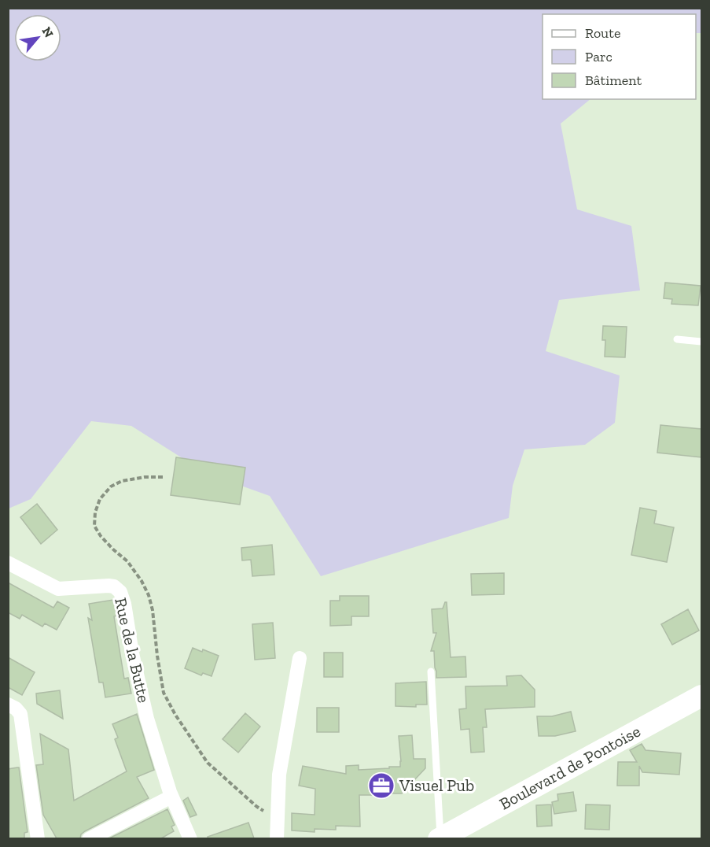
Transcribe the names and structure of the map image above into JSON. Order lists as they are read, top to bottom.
{
  "streets": {
    "main road": ["Boulevard de Pontoise"],
    "street": ["Rue de la Butte"]
  },
  "places": {
    "office": ["Visuel Pub"]
  },
  "legend": ["Route", "Parc", "Bâtiment"],
  "north": "top right"
}
